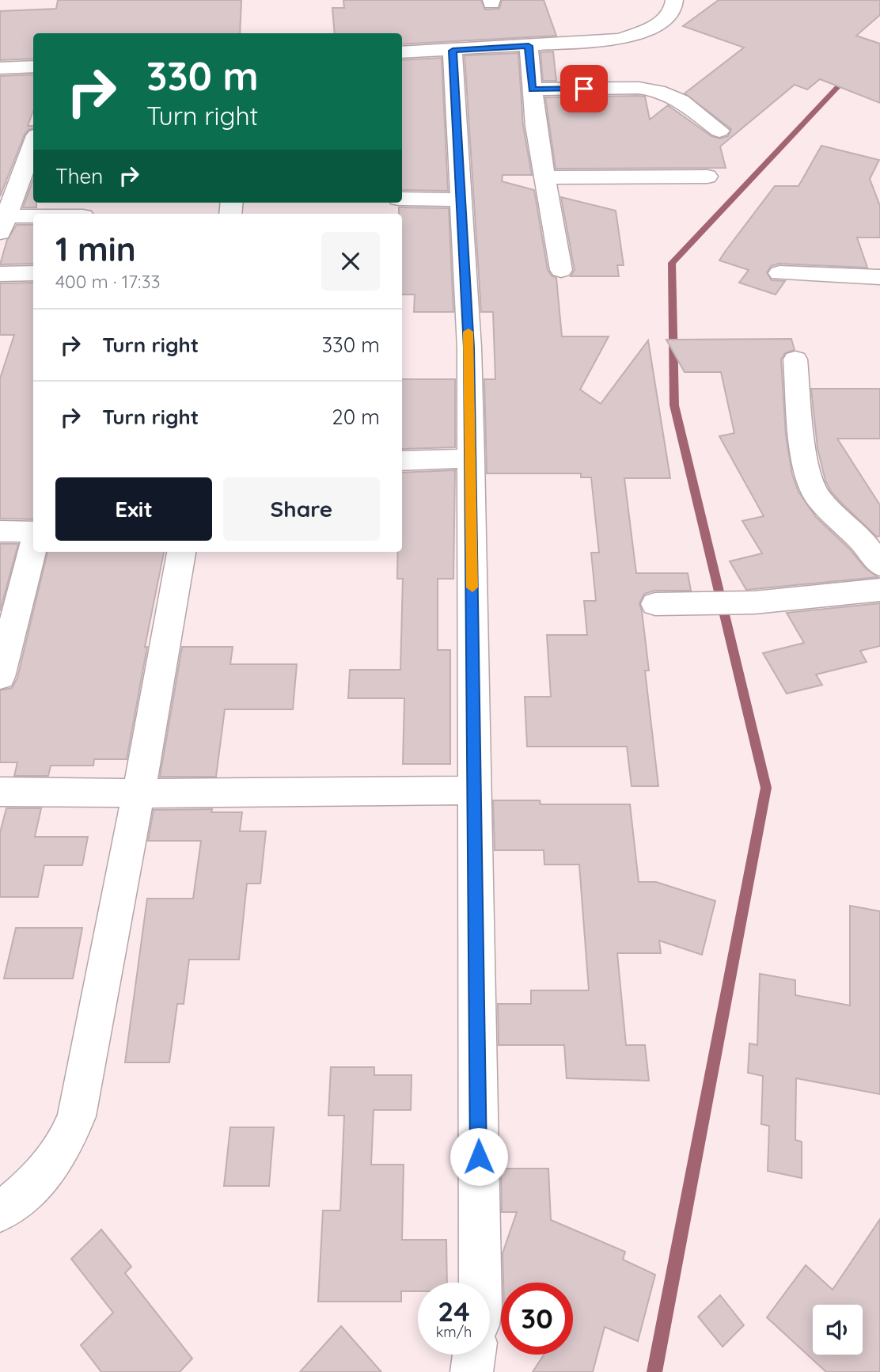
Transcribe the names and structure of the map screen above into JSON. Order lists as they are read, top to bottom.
{
  "page": {
    "turn": ["330 m", "Turn right"],
    "then": "Then",
    "heading": ["1 min", "400 m · 17:33"],
    "list": [
      {
        "name": "Turn right",
        "value": "330 m"
      },
      {
        "name": "Turn right",
        "value": "20 m"
      }
    ],
    "buttons": ["Exit", "Share"],
    "speed": "24 km/h",
    "limit": "30"
  }
}
